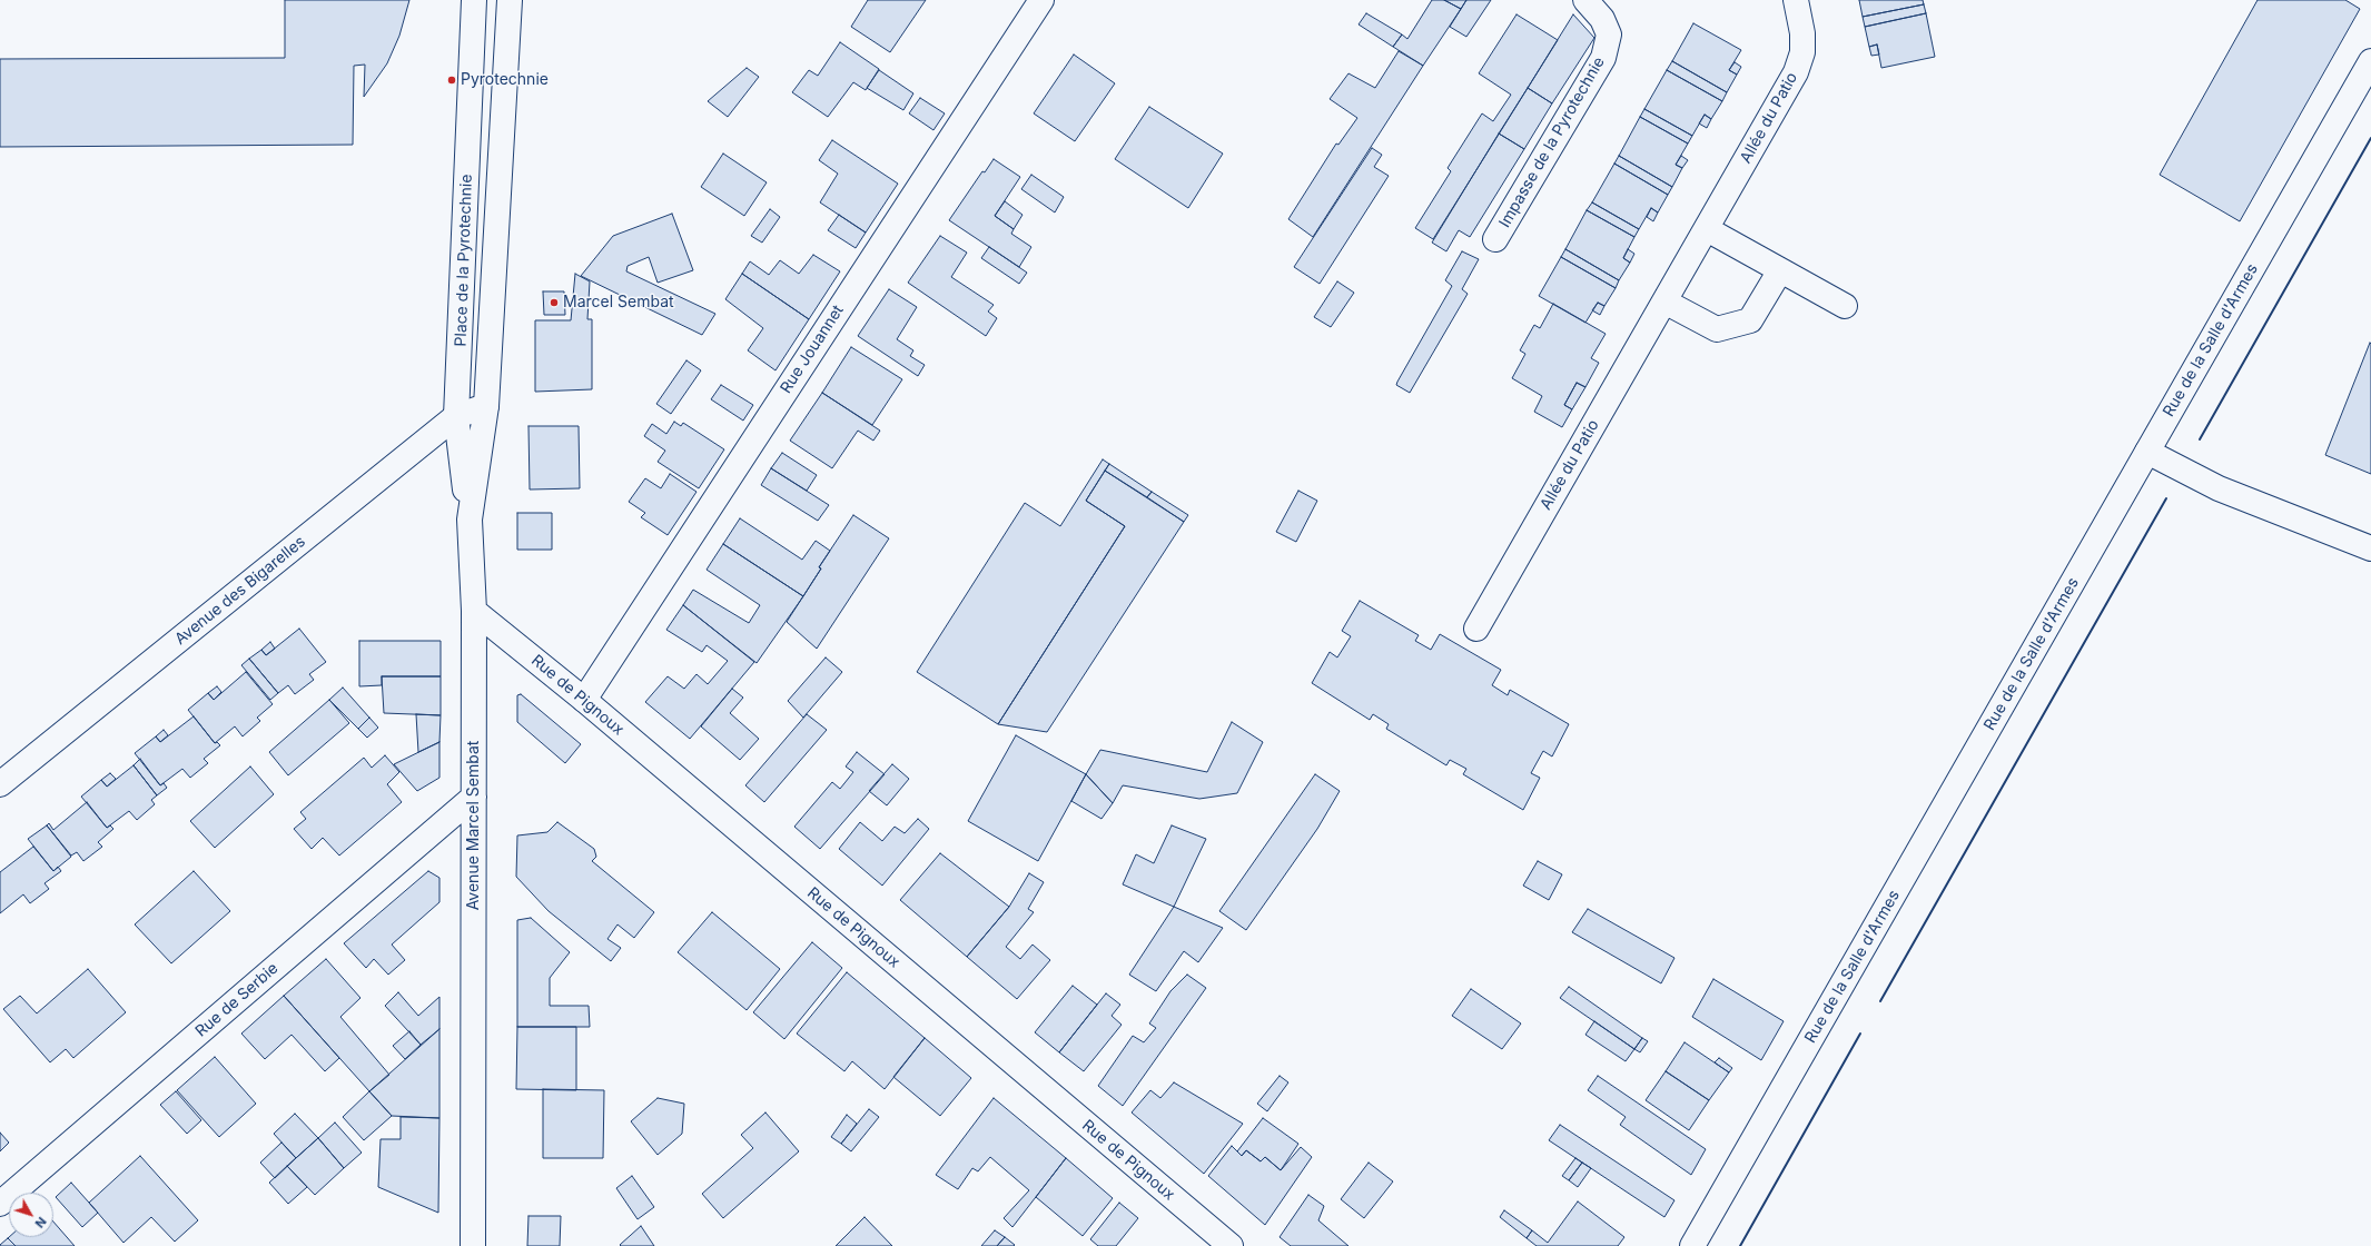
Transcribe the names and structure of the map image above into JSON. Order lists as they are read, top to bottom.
{
  "streets": {
    "street": [
      "Allée du Patio",
      "Impasse de la Pyrotechnie",
      "Place de la Pyrotechnie",
      "Rue de la Salle d'Armes",
      "Rue Jouannet",
      "Avenue des Bigarelles",
      "Rue de Pignoux",
      "Avenue Marcel Sembat",
      "Rue de Serbie"
    ]
  },
  "crossings": [
    ["Place de la Pyrotechnie", "Avenue des Bigarelles"],
    ["Place de la Pyrotechnie", "Avenue Marcel Sembat"],
    ["Rue Jouannet", "Rue de Pignoux"],
    ["Avenue des Bigarelles", "Avenue Marcel Sembat"],
    ["Rue de Pignoux", "Avenue Marcel Sembat"],
    ["Avenue Marcel Sembat", "Rue de Serbie"]
  ],
  "places": ["Pyrotechnie", "Marcel Sembat"],
  "north": "bottom right"
}
